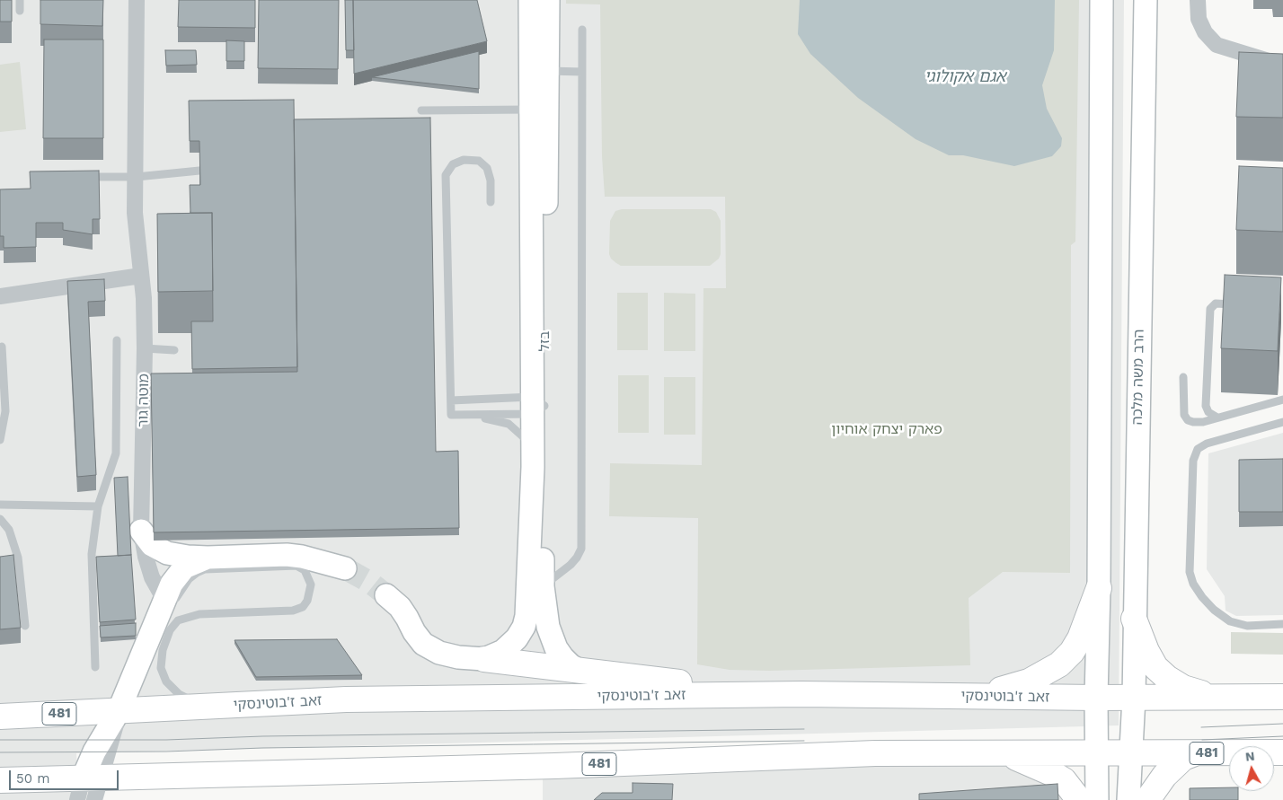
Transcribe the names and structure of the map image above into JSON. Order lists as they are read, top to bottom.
{
  "streets": {
    "main road": ["זאב ז'בוטינסקי", "481"],
    "street": ["בזל", "הרב משה מלכה", "מוטה גור"]
  },
  "crossings": [
    ["הרב משה מלכה", "זאב ז'בוטינסקי"],
    ["הרב משה מלכה", "481"]
  ],
  "water": ["אגם אקולוגי"],
  "parks": ["פארק יצחק אוחיון"],
  "scale_bar": "50 m",
  "north": "top"
}
